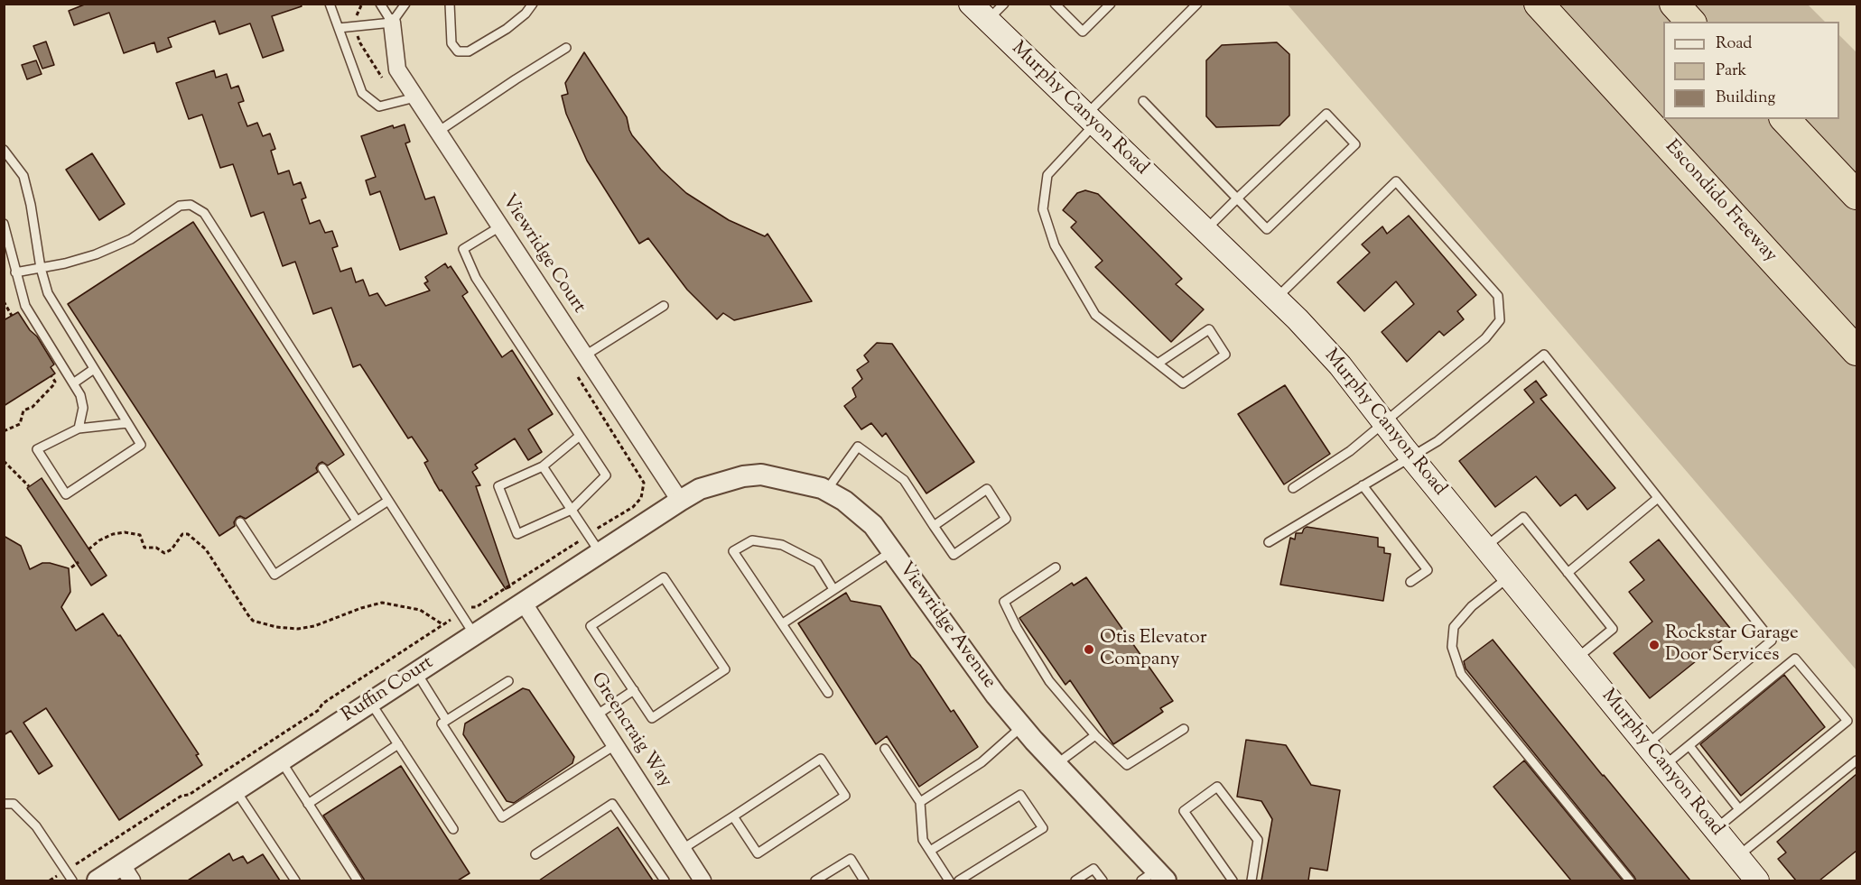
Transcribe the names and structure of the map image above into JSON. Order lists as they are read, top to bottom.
{
  "streets": {
    "highway": ["Escondido Freeway"],
    "main road": ["Murphy Canyon Road"],
    "street": [
      "Viewridge Court",
      "Viewridge Avenue",
      "Ruffin Court",
      "Greencraig Way"
    ]
  },
  "crossings": [
    ["Viewridge Court", "Viewridge Avenue"],
    ["Viewridge Court", "Ruffin Court"],
    ["Viewridge Avenue", "Ruffin Court"],
    ["Ruffin Court", "Greencraig Way"]
  ],
  "places": ["Rockstar Garage Door Services", "Otis Elevator Company"],
  "legend": ["Road", "Park", "Building"]
}
